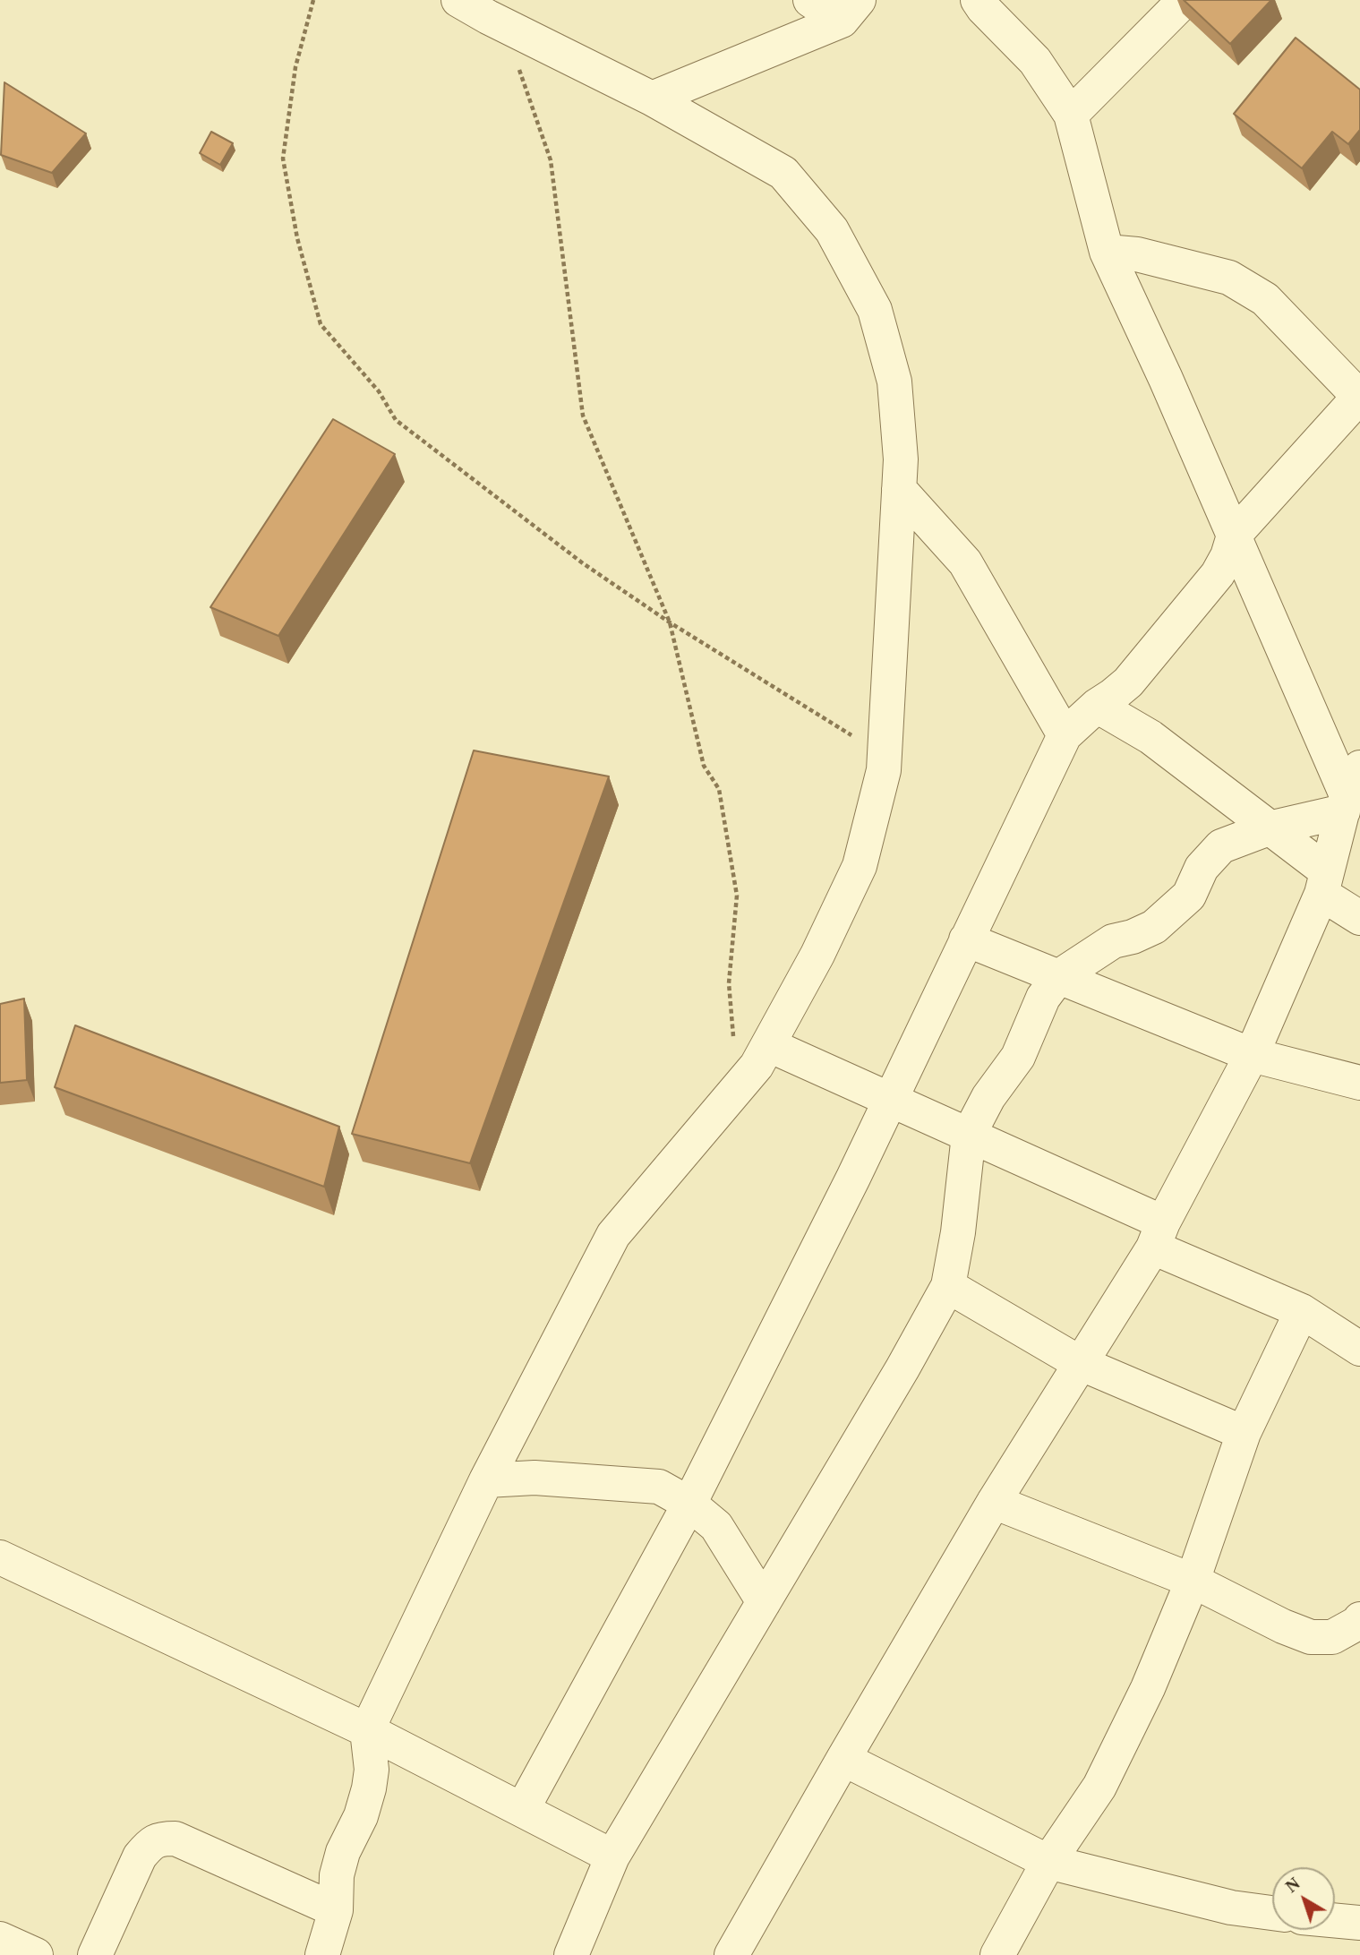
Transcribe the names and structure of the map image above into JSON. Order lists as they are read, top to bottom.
{
  "north": "top left"
}
